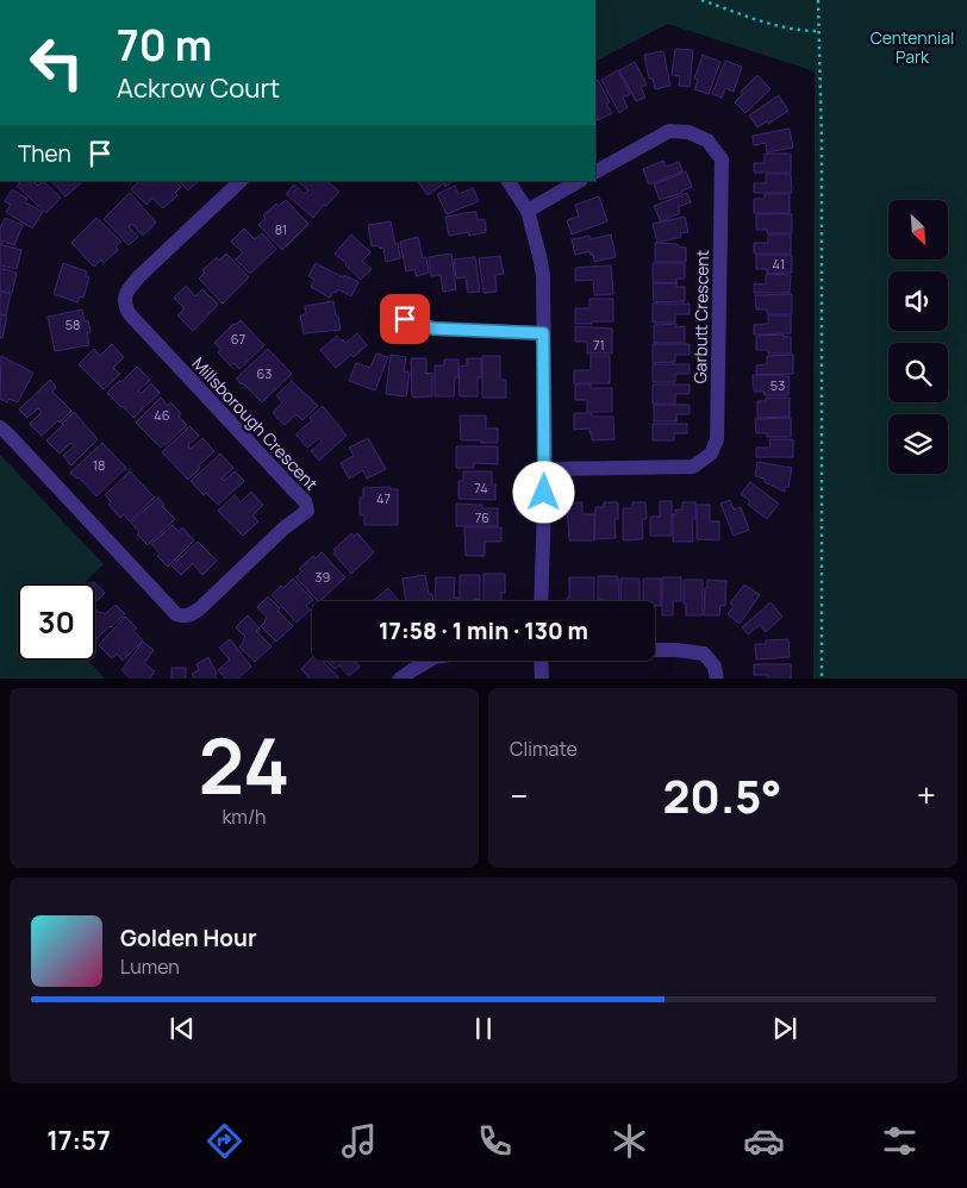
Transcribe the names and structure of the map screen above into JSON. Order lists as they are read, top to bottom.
{
  "streets": {
    "street": ["Garbutt Crescent", "Millsborough Crescent"]
  },
  "parks": ["Centennial Park"],
  "house_numbers": [
    "81",
    "41",
    "58",
    "67",
    "71",
    "63",
    "53",
    "46",
    "18",
    "74",
    "47",
    "76",
    "39"
  ],
  "north": "bottom right",
  "page": {
    "turn": ["70 m", "Ackrow Court"],
    "then": "Then",
    "limit": "30",
    "trip": "17:58 · 1 min · 130 m",
    "tile": [
      ["24", "km/h"],
      "Climate"
    ],
    "heat": ["−", "20.5°", "+"],
    "song": ["Golden Hour", "Lumen"],
    "tabs": "17:57"
  }
}
